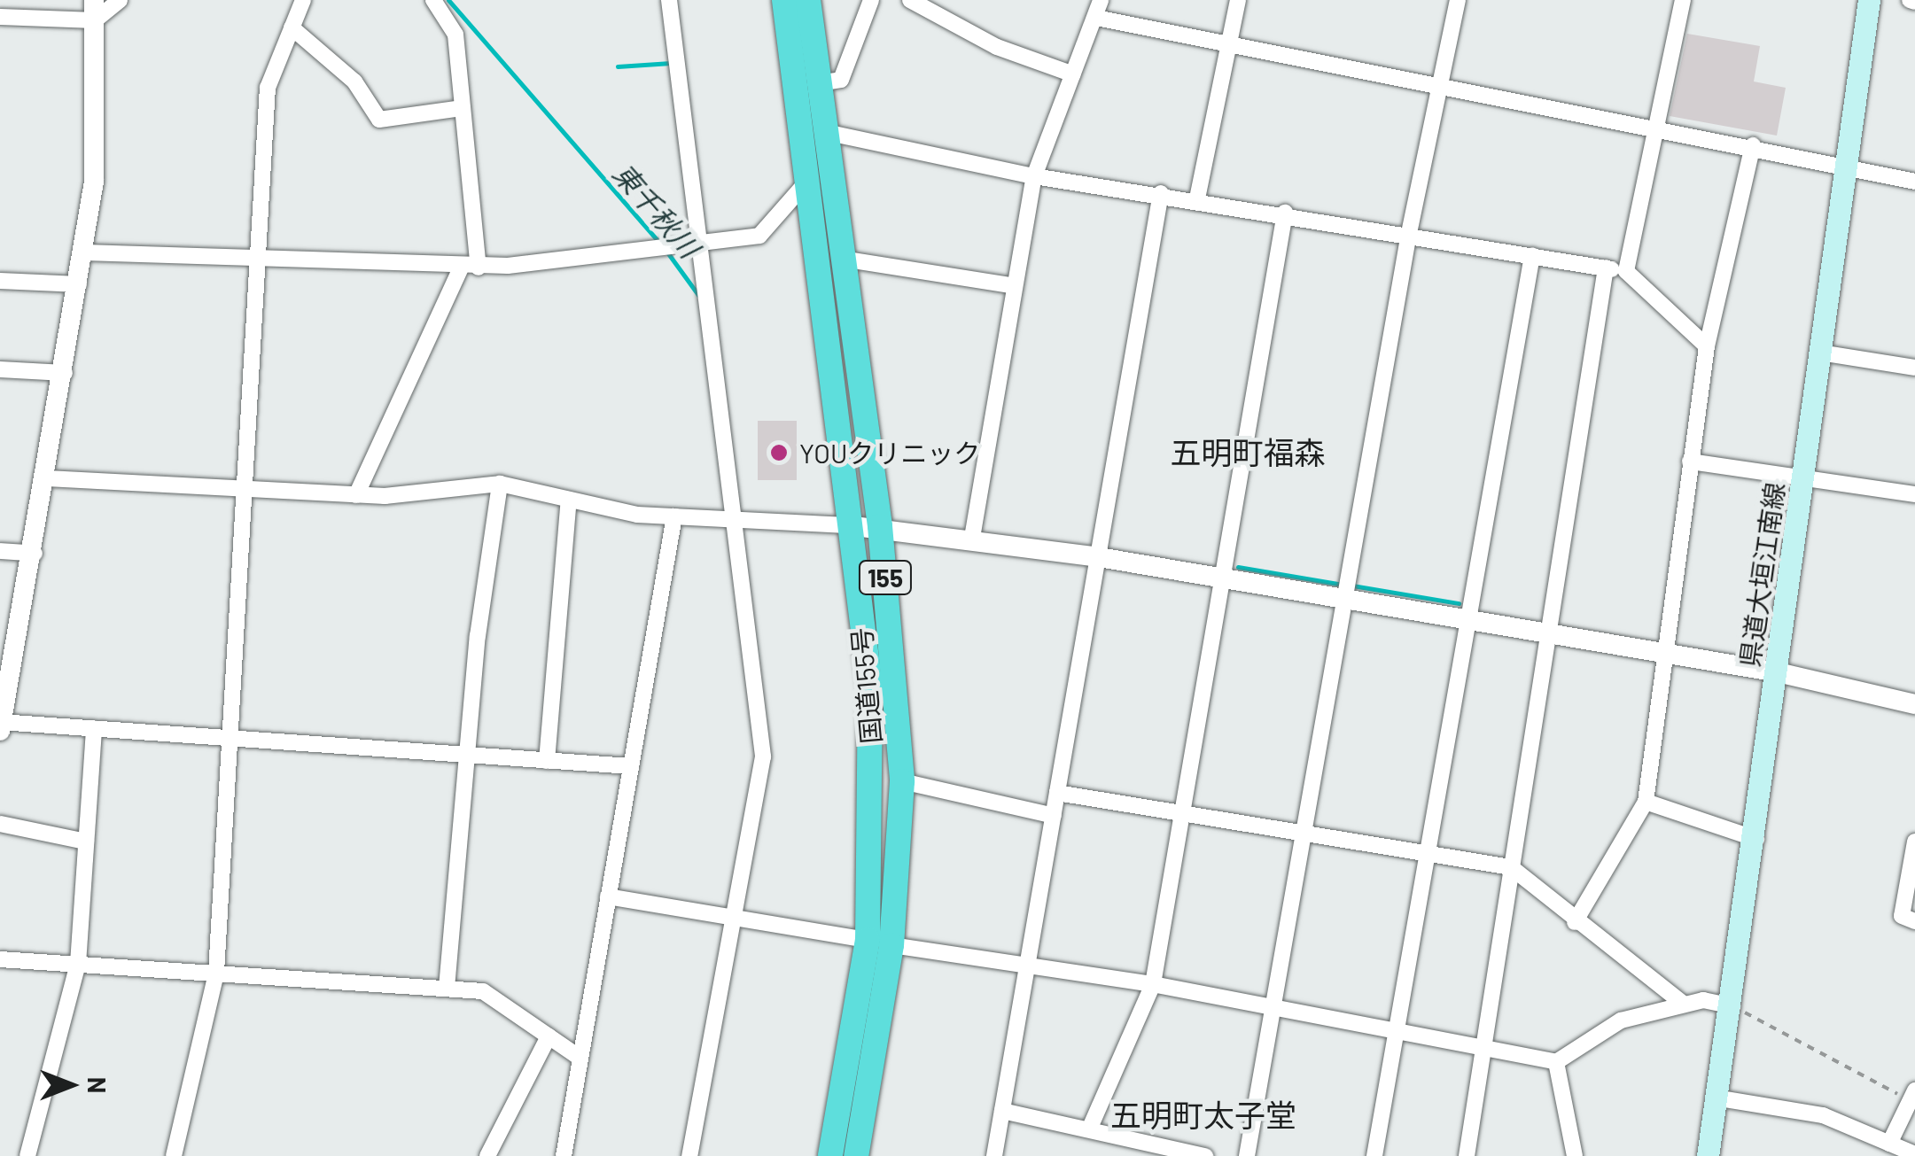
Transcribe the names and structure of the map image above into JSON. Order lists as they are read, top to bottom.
{
  "streets": {
    "highway": ["155", "国道155号"],
    "main road": ["県道大垣江南線"]
  },
  "districts": ["五明町福森", "五明町太子堂"],
  "water": ["東千秋川"],
  "places": ["YOUクリニック"],
  "north": "right"
}
